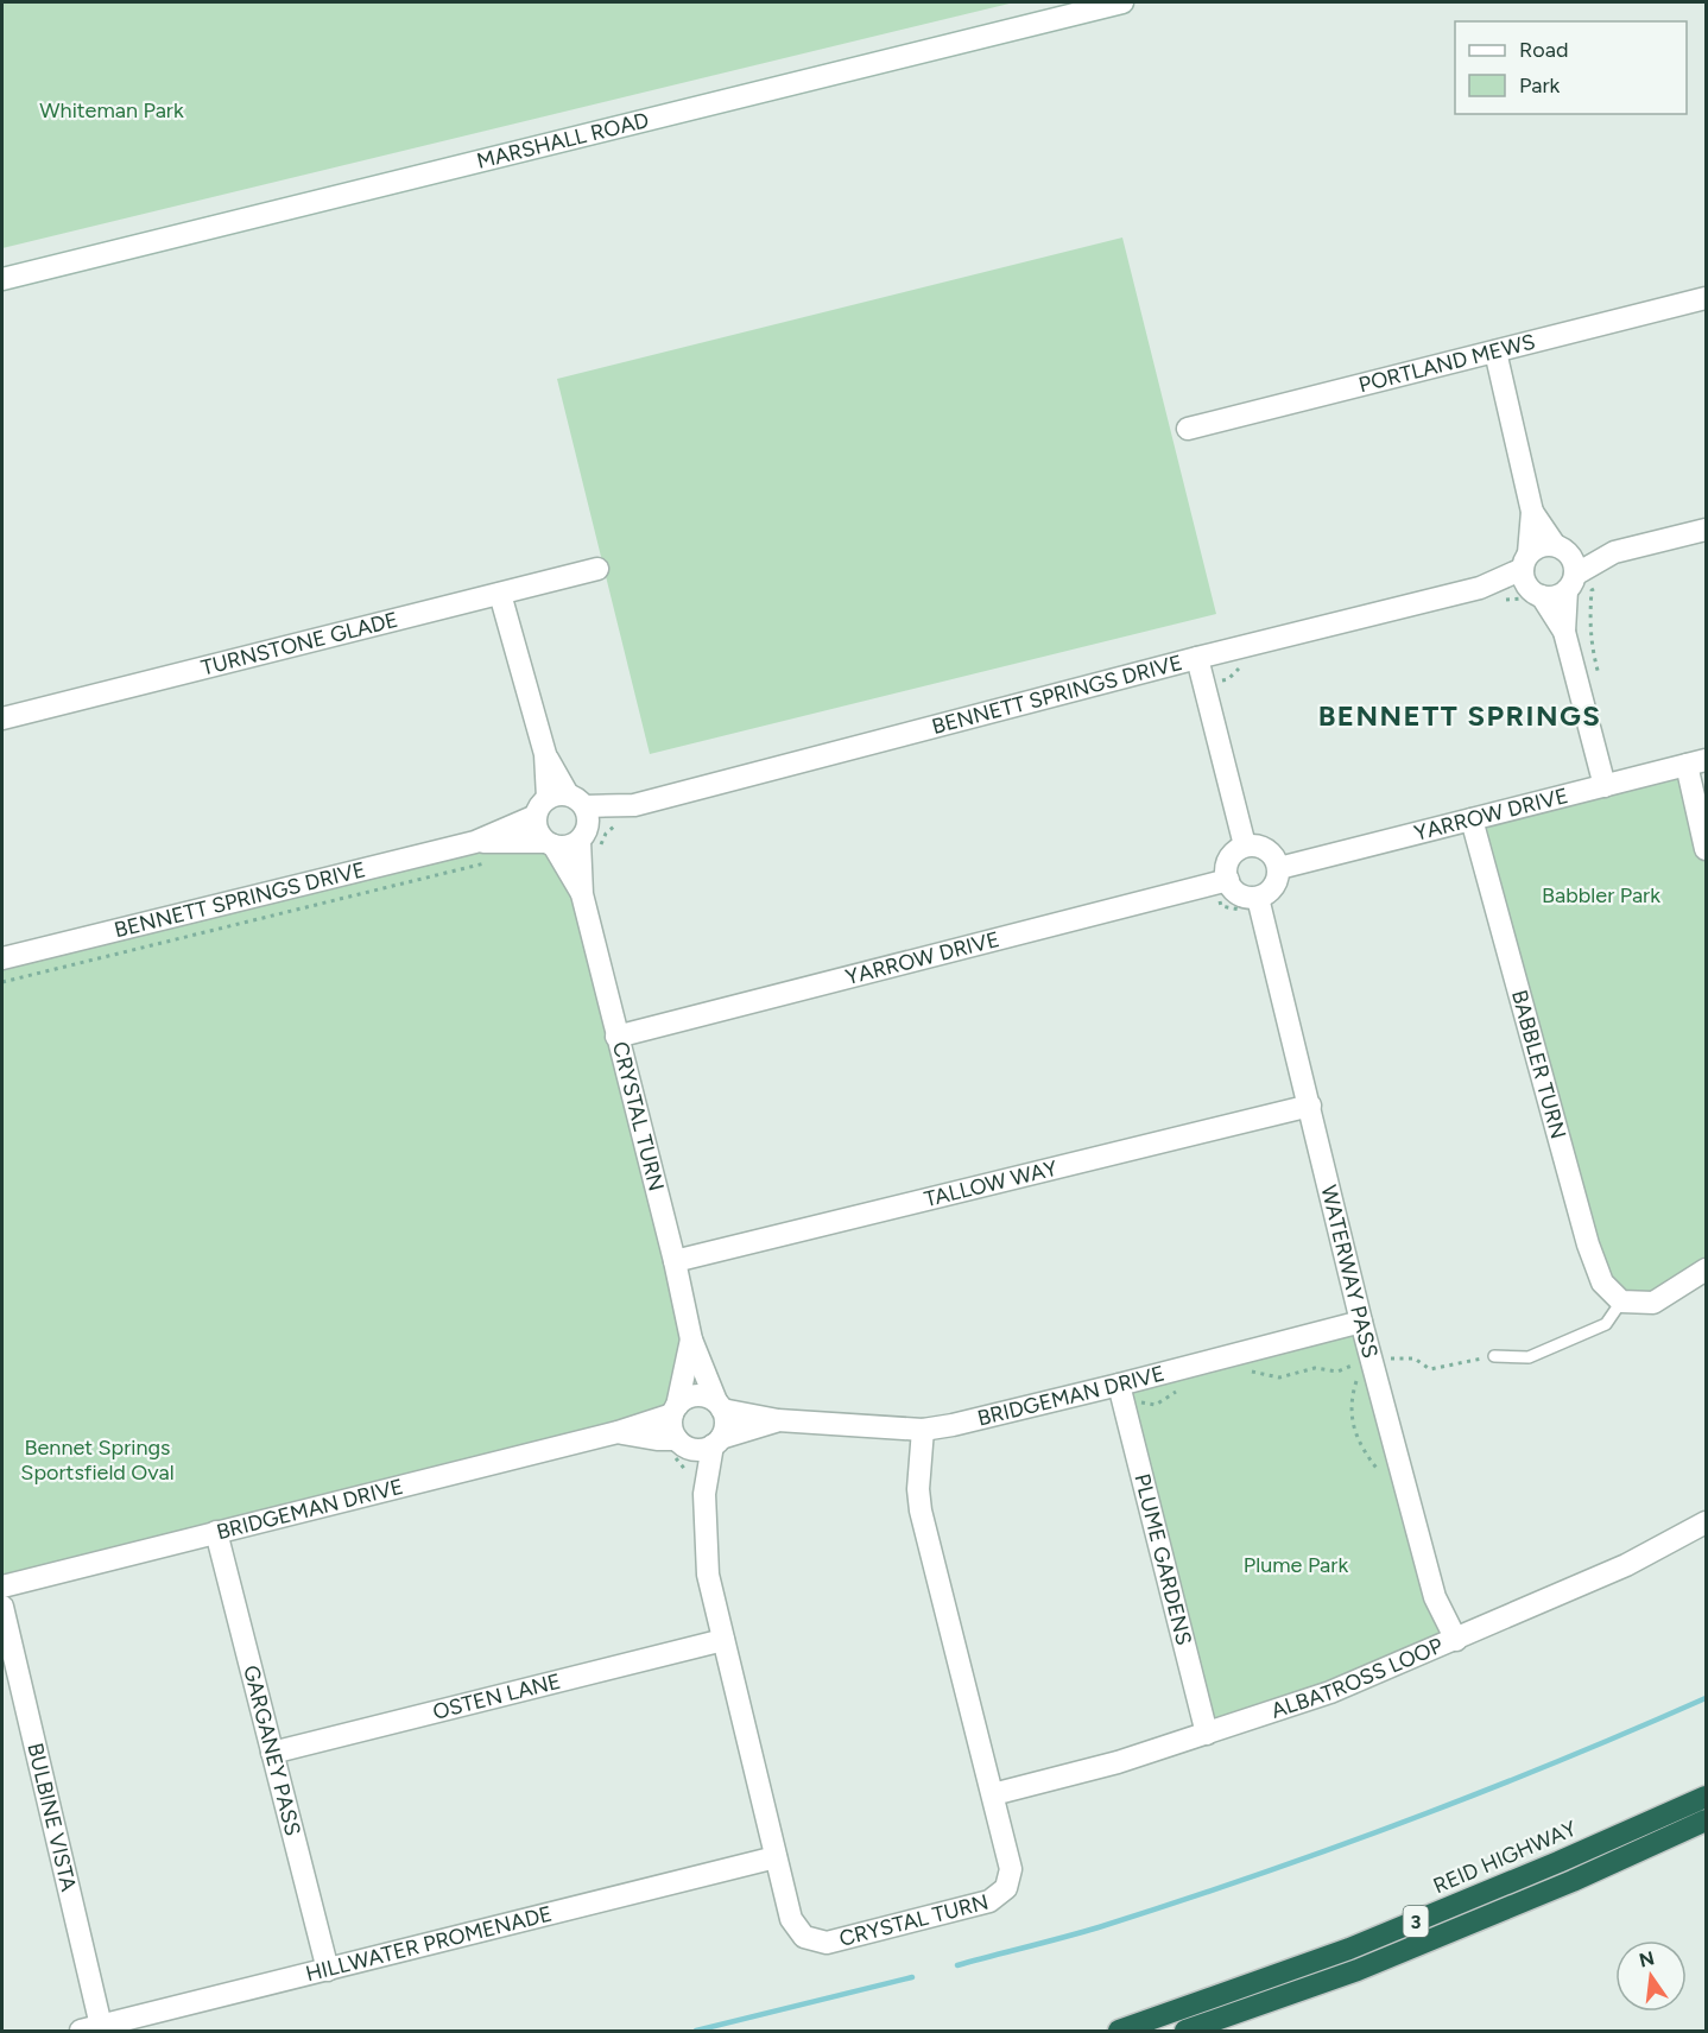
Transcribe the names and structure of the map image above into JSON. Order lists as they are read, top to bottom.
{
  "streets": {
    "highway": ["REID HIGHWAY", "3"],
    "street": [
      "MARSHALL ROAD",
      "PORTLAND MEWS",
      "TURNSTONE GLADE",
      "BENNETT SPRINGS DRIVE",
      "YARROW DRIVE",
      "BABBLER TURN",
      "CRYSTAL TURN",
      "TALLOW WAY",
      "WATERWAY PASS",
      "BRIDGEMAN DRIVE",
      "PLUME GARDENS",
      "ALBATROSS LOOP",
      "OSTEN LANE",
      "GARGANEY PASS",
      "BULBINE VISTA",
      "HILLWATER PROMENADE"
    ]
  },
  "crossings": [
    ["BENNETT SPRINGS DRIVE", "CRYSTAL TURN"],
    ["YARROW DRIVE", "BABBLER TURN"],
    ["YARROW DRIVE", "CRYSTAL TURN"],
    ["YARROW DRIVE", "WATERWAY PASS"],
    ["CRYSTAL TURN", "TALLOW WAY"],
    ["CRYSTAL TURN", "BRIDGEMAN DRIVE"],
    ["CRYSTAL TURN", "ALBATROSS LOOP"],
    ["CRYSTAL TURN", "OSTEN LANE"],
    ["CRYSTAL TURN", "HILLWATER PROMENADE"],
    ["TALLOW WAY", "WATERWAY PASS"],
    ["WATERWAY PASS", "BRIDGEMAN DRIVE"],
    ["WATERWAY PASS", "ALBATROSS LOOP"],
    ["BRIDGEMAN DRIVE", "PLUME GARDENS"],
    ["BRIDGEMAN DRIVE", "GARGANEY PASS"],
    ["PLUME GARDENS", "ALBATROSS LOOP"],
    ["OSTEN LANE", "GARGANEY PASS"],
    ["GARGANEY PASS", "HILLWATER PROMENADE"],
    ["BULBINE VISTA", "HILLWATER PROMENADE"]
  ],
  "districts": ["BENNETT SPRINGS"],
  "parks": [
    "Whiteman Park",
    "Babbler Park",
    "Bennet Springs Sportsfield Oval",
    "Plume Park"
  ],
  "legend": ["Road", "Park"],
  "north": "top"
}
